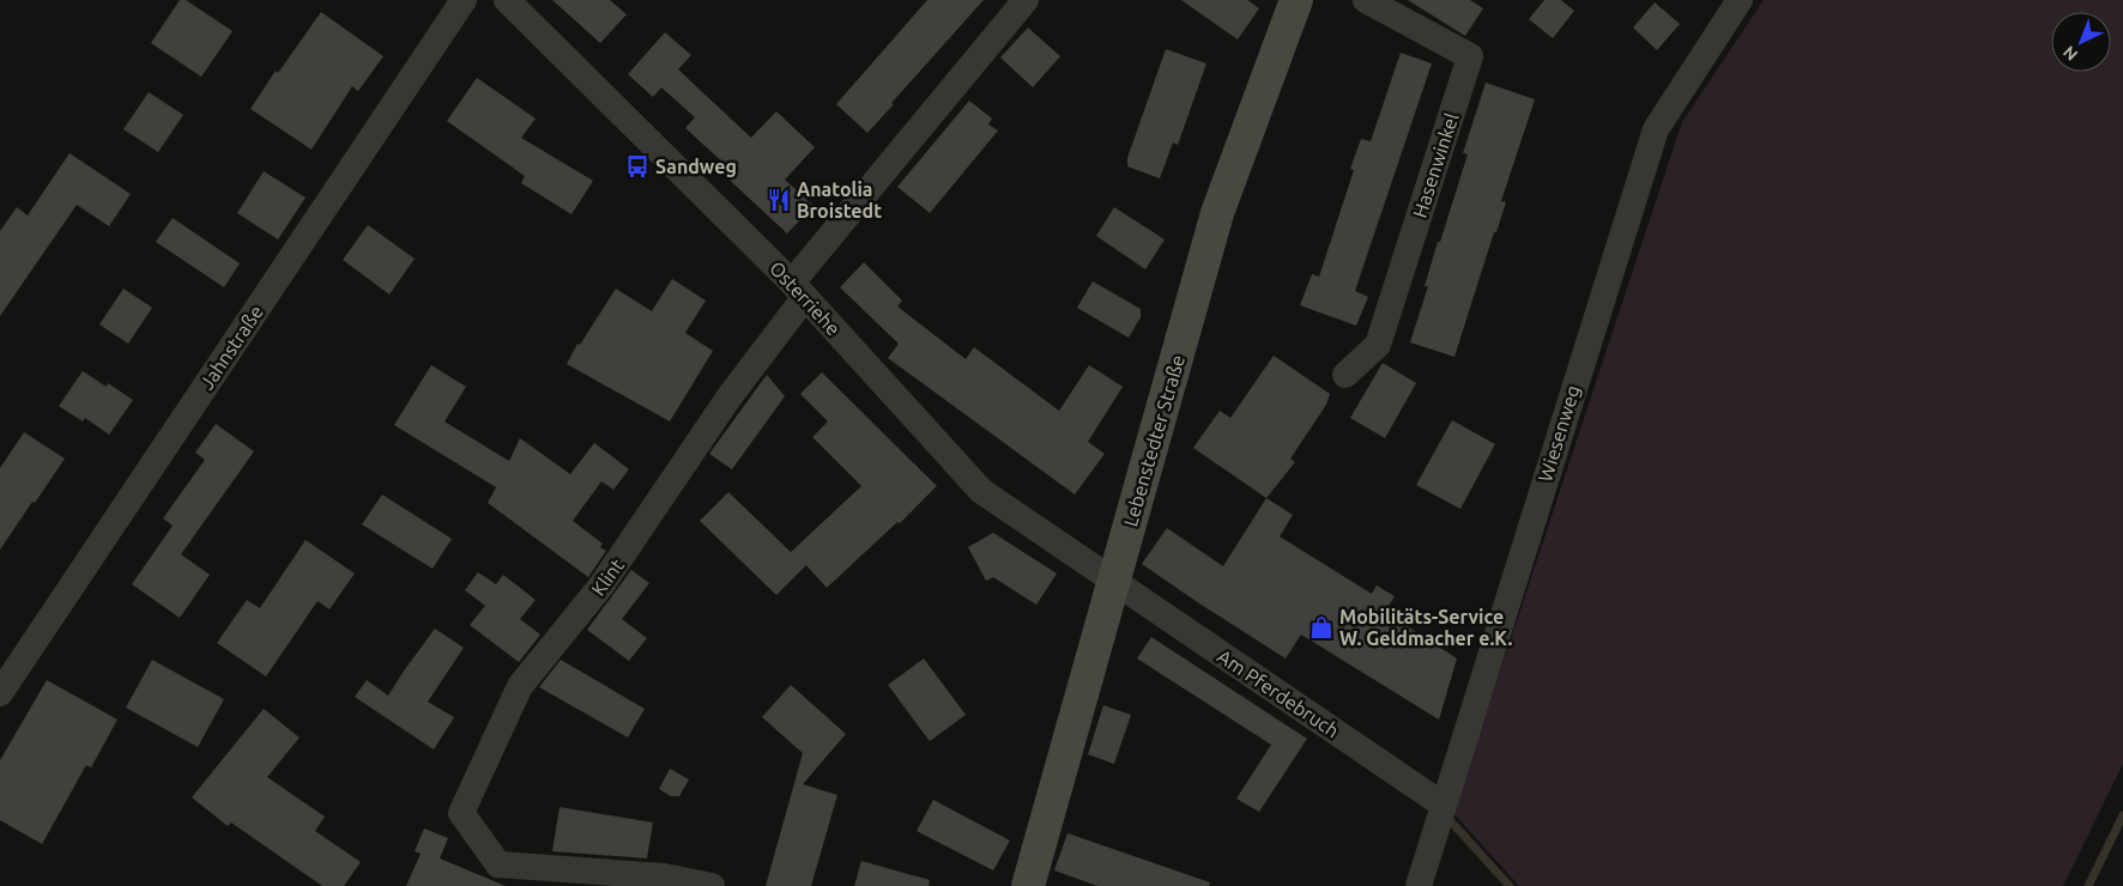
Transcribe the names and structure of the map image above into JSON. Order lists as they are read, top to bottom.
{
  "streets": {
    "street": [
      "Hasenwinkel",
      "Osterriehe",
      "Jahnstraße",
      "Wiesenweg",
      "Lebenstedter Straße",
      "Klint",
      "Am Pferdebruch"
    ]
  },
  "crossings": [
    ["Osterriehe", "Lebenstedter Straße"],
    ["Osterriehe", "Klint"],
    ["Osterriehe", "Am Pferdebruch"],
    ["Wiesenweg", "Am Pferdebruch"],
    ["Lebenstedter Straße", "Am Pferdebruch"]
  ],
  "places": {
    "bus stop": ["Sandweg"],
    "restaurant": ["Anatolia Broistedt"],
    "shop": ["Mobilitäts-Service W. Geldmacher e.K."]
  },
  "north": "bottom left"
}
